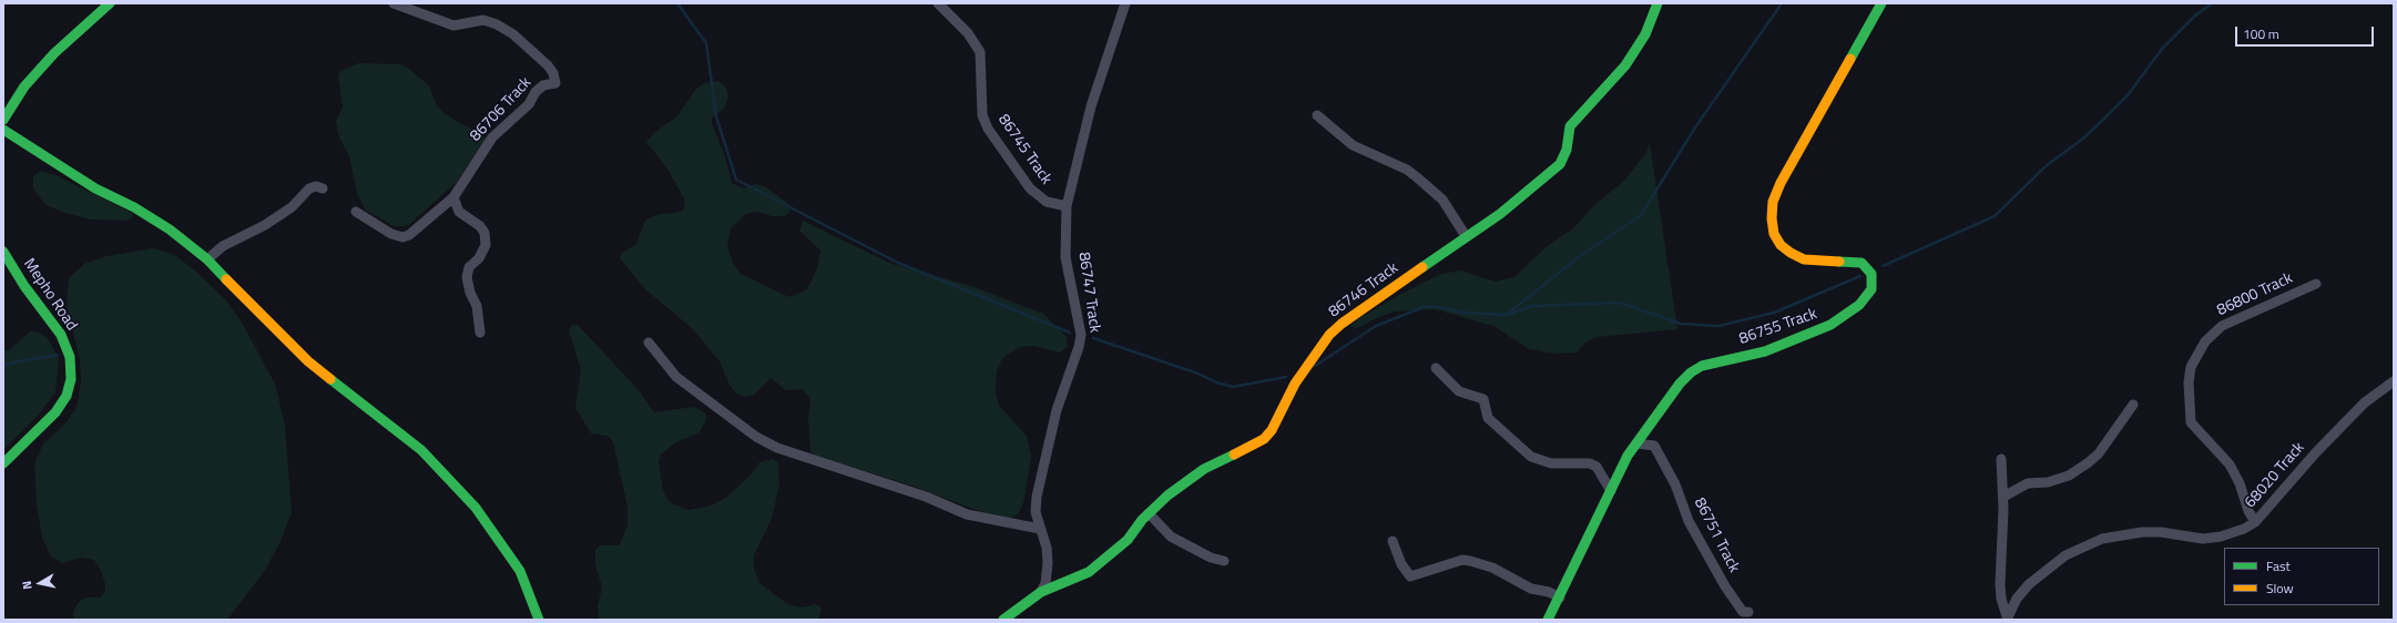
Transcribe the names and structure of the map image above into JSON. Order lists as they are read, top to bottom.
{
  "streets": {
    "street": [
      "86706 Track",
      "86745 Track",
      "86746 Track",
      "86747 Track",
      "Mepho Road",
      "86800 Track",
      "86755 Track",
      "68020 Track",
      "86751 Track"
    ]
  },
  "crossings": [
    ["86745 Track", "86747 Track"],
    ["86746 Track", "86747 Track"],
    ["86800 Track", "68020 Track"],
    ["86755 Track", "86751 Track"]
  ],
  "legend": ["Fast", "Slow"],
  "scale_bar": "100 m",
  "north": "left"
}
